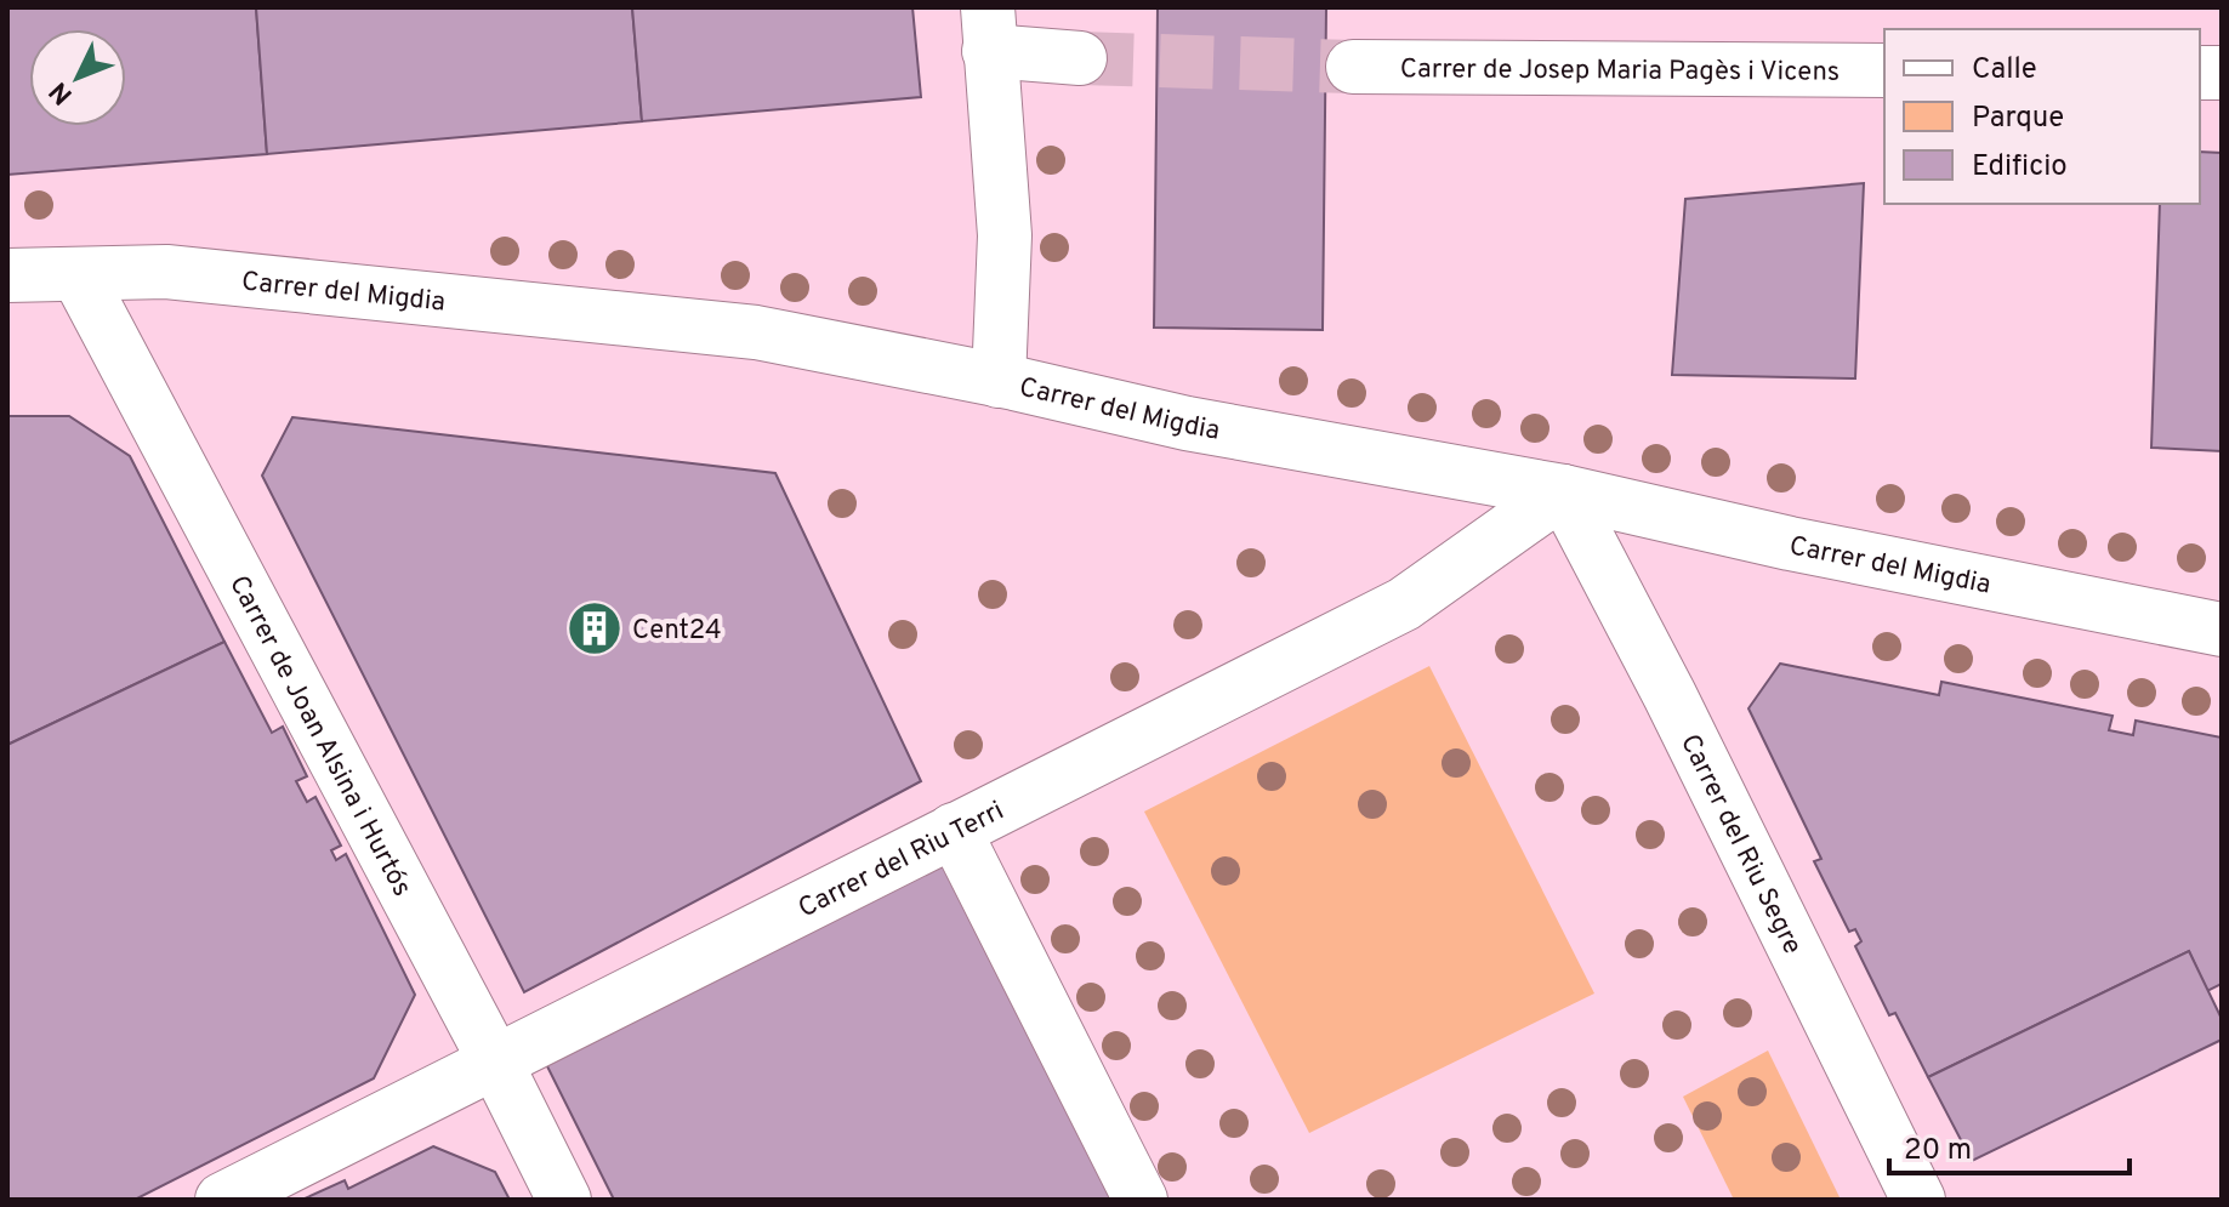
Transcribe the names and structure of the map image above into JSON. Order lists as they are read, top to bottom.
{
  "streets": {
    "street": [
      "Carrer de Josep Maria Pagès i Vicens",
      "Carrer del Migdia",
      "Carrer de Joan Alsina i Hurtós",
      "Carrer del Riu Segre",
      "Carrer del Riu Terri"
    ]
  },
  "crossings": [
    ["Carrer del Migdia", "Carrer de Joan Alsina i Hurtós"],
    ["Carrer del Migdia", "Carrer del Riu Segre"],
    ["Carrer del Migdia", "Carrer del Riu Terri"],
    ["Carrer de Joan Alsina i Hurtós", "Carrer del Riu Terri"],
    ["Carrer del Riu Segre", "Carrer del Riu Terri"]
  ],
  "places": {
    "building": ["Cent24"]
  },
  "legend": ["Calle", "Parque", "Edificio"],
  "scale_bar": "20 m",
  "north": "bottom left"
}
